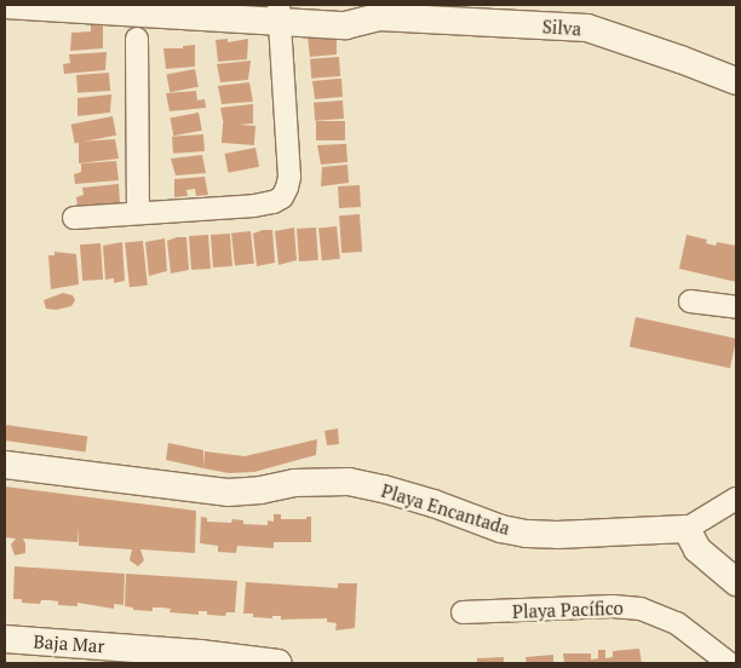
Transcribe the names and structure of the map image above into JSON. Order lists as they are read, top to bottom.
{
  "streets": {
    "street": [
      "Silva",
      "Playa Encantada",
      "Playa Pacífico",
      "Baja Mar"
    ]
  }
}
